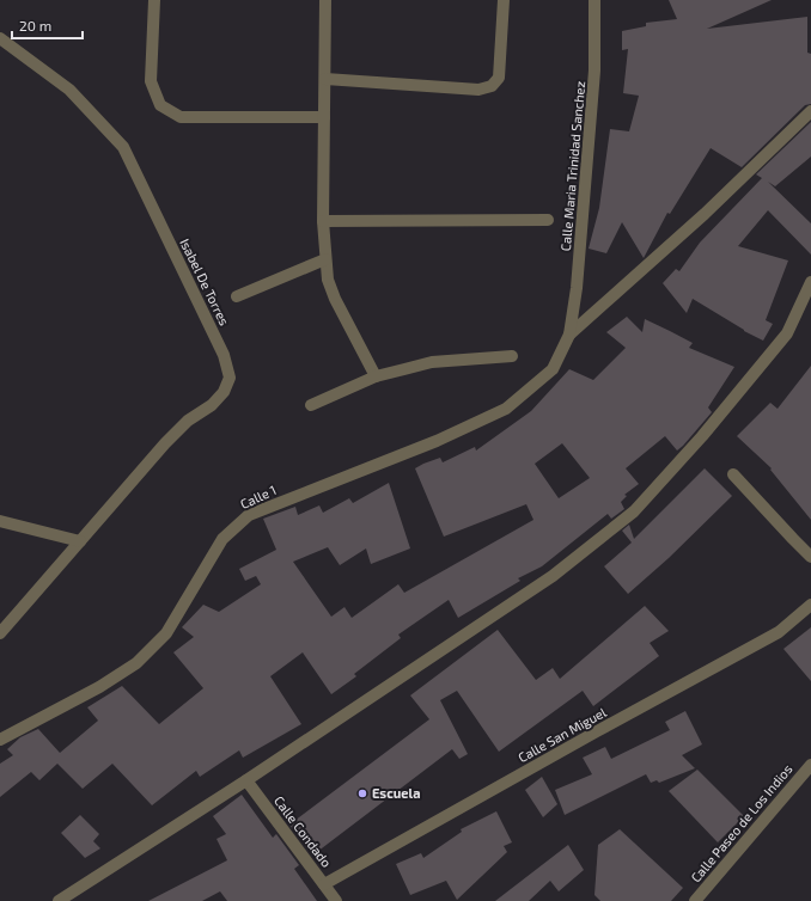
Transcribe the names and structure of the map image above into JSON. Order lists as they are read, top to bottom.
{
  "streets": {
    "street": [
      "Calle Maria Trinidad Sanchez",
      "Isabel De Torres",
      "Calle 1",
      "Calle San Miguel",
      "Calle Paseo de Los Indios",
      "Calle Condado"
    ]
  },
  "crossings": [
    ["Calle Maria Trinidad Sanchez", "Calle 1"],
    ["Calle San Miguel", "Calle Condado"]
  ],
  "places": ["Escuela"],
  "scale_bar": "20 m"
}
